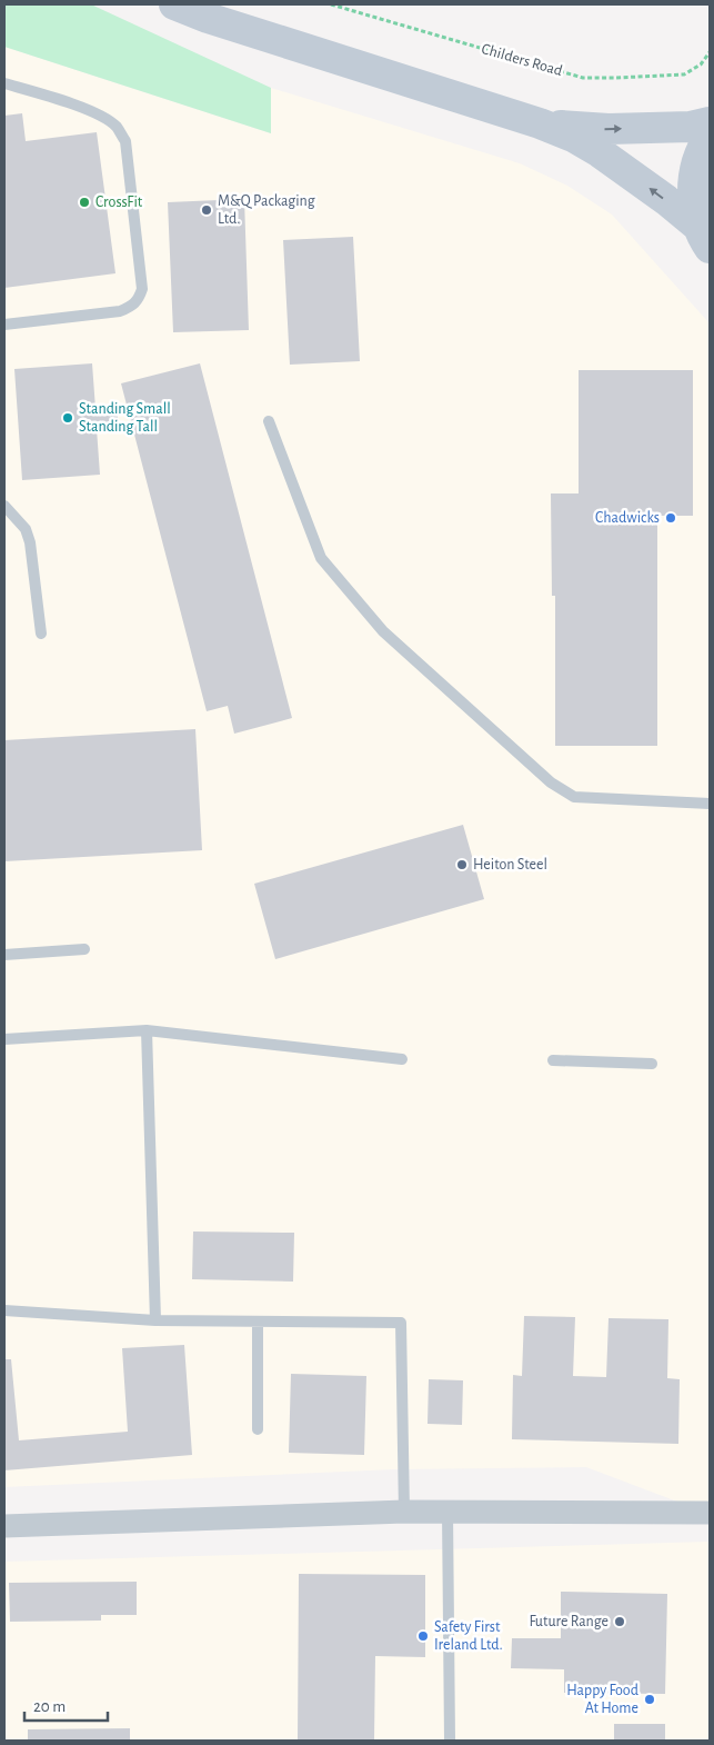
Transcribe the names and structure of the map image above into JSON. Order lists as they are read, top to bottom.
{
  "streets": {
    "path": ["Childers Road"]
  },
  "places": [
    "CrossFit",
    "M&Q Packaging Ltd.",
    "Standing Small Standing Tall",
    "Chadwicks",
    "Heiton Steel",
    "Future Range",
    "Safety First Ireland Ltd.",
    "Happy Food At Home"
  ],
  "scale_bar": "20 m"
}
